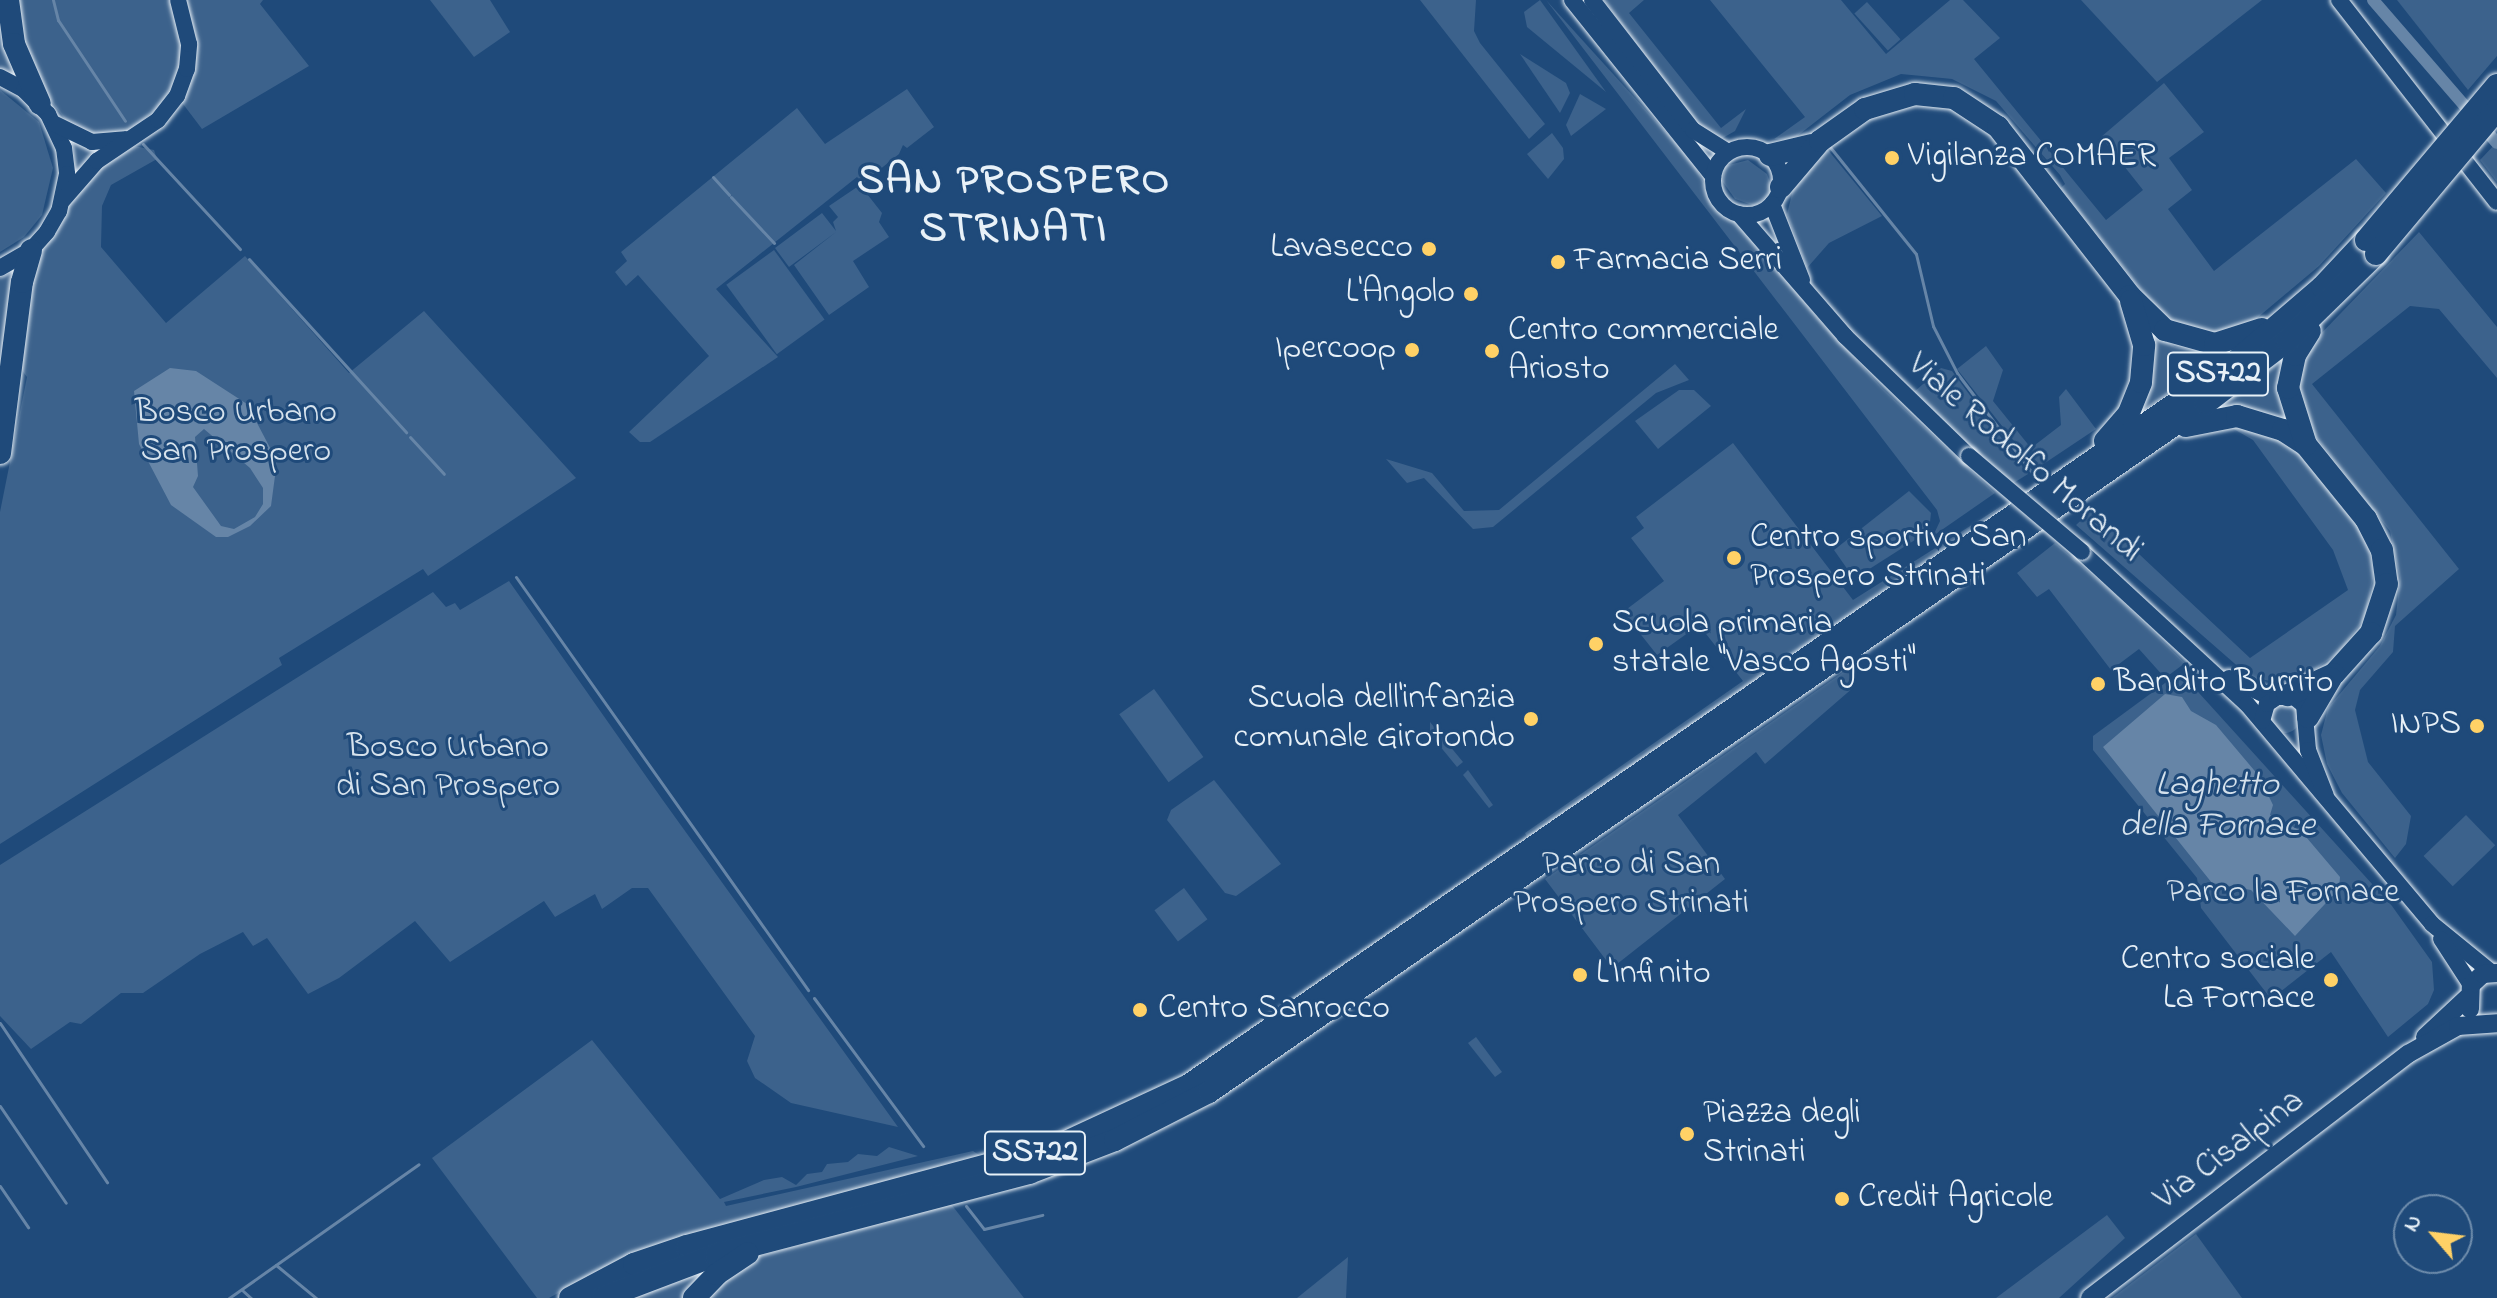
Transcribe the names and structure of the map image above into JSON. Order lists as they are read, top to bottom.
{
  "streets": {
    "highway": ["SS722"],
    "main road": ["Via Cisalpina"],
    "street": ["Viale Rodolfo Morandi"]
  },
  "crossings": [
    ["Viale Rodolfo Morandi", "Via Cisalpina"]
  ],
  "districts": ["SAN PROSPERO STRINATI"],
  "water": ["Laghetto della Fornace"],
  "parks": [
    "Bosco Urbano San Prospero",
    "Bosco Urbano di San Prospero",
    "Parco di San Prospero Strinati",
    "Parco la Fornace"
  ],
  "places": [
    "Vigilanza COMAER",
    "Lavasecco",
    "Farmacia Serri",
    "L'Angolo",
    "Ipercoop",
    "Centro commerciale Ariosto",
    "Centro sportivo San Prospero Strinati",
    "Scuola primaria statale \"Vasco Agosti\"",
    "Bandito Burrito",
    "Scuola dell'infanzia comunale Girotondo",
    "INPS",
    "L'Infinito",
    "Centro sociale La Fornace",
    "Centro Sanrocco",
    "Piazza degli Strinati",
    "Credit Agricole"
  ],
  "north": "top left"
}
